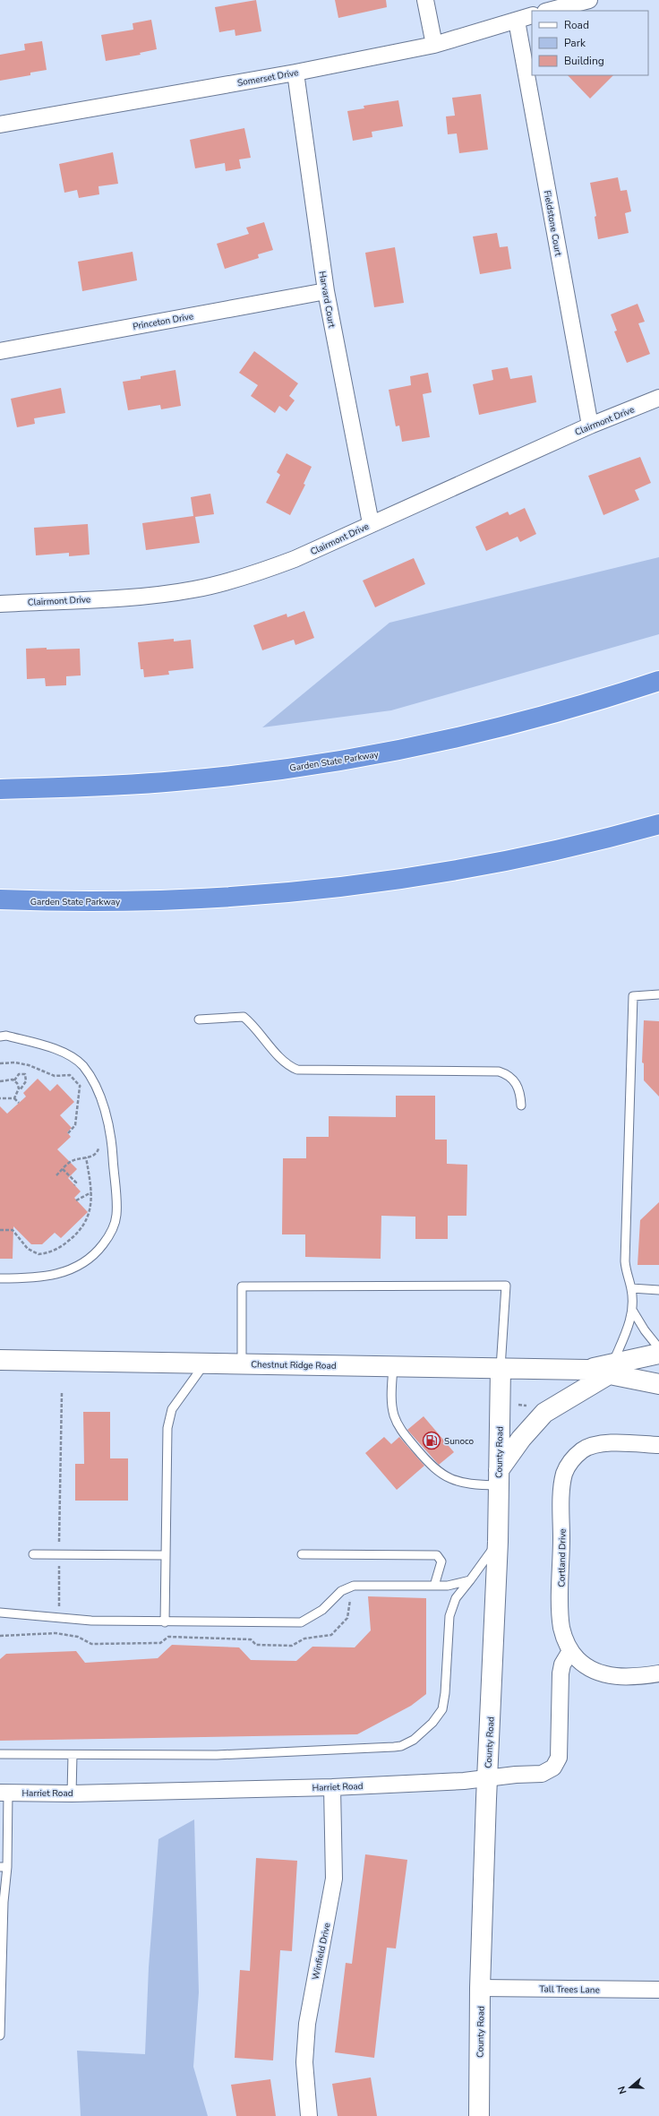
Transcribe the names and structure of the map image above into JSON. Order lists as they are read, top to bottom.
{
  "streets": {
    "highway": ["Garden State Parkway"],
    "main road": ["Chestnut Ridge Road", "County Road"],
    "street": [
      "Somerset Drive",
      "Fieldstone Court",
      "Harvard Court",
      "Princeton Drive",
      "Clairmont Drive",
      "Cortland Drive",
      "Harriet Road",
      "Winfield Drive",
      "Tall Trees Lane"
    ]
  },
  "crossings": [
    ["Somerset Drive", "Fieldstone Court"],
    ["Somerset Drive", "Harvard Court"],
    ["Fieldstone Court", "Clairmont Drive"],
    ["Harvard Court", "Princeton Drive"],
    ["Harvard Court", "Clairmont Drive"],
    ["Chestnut Ridge Road", "County Road"],
    ["County Road", "Harriet Road"],
    ["County Road", "Tall Trees Lane"],
    ["Cortland Drive", "Harriet Road"],
    ["Harriet Road", "Winfield Drive"]
  ],
  "places": {
    "fuel station": ["Sunoco"]
  },
  "legend": ["Road", "Park", "Building"],
  "north": "left"
}
